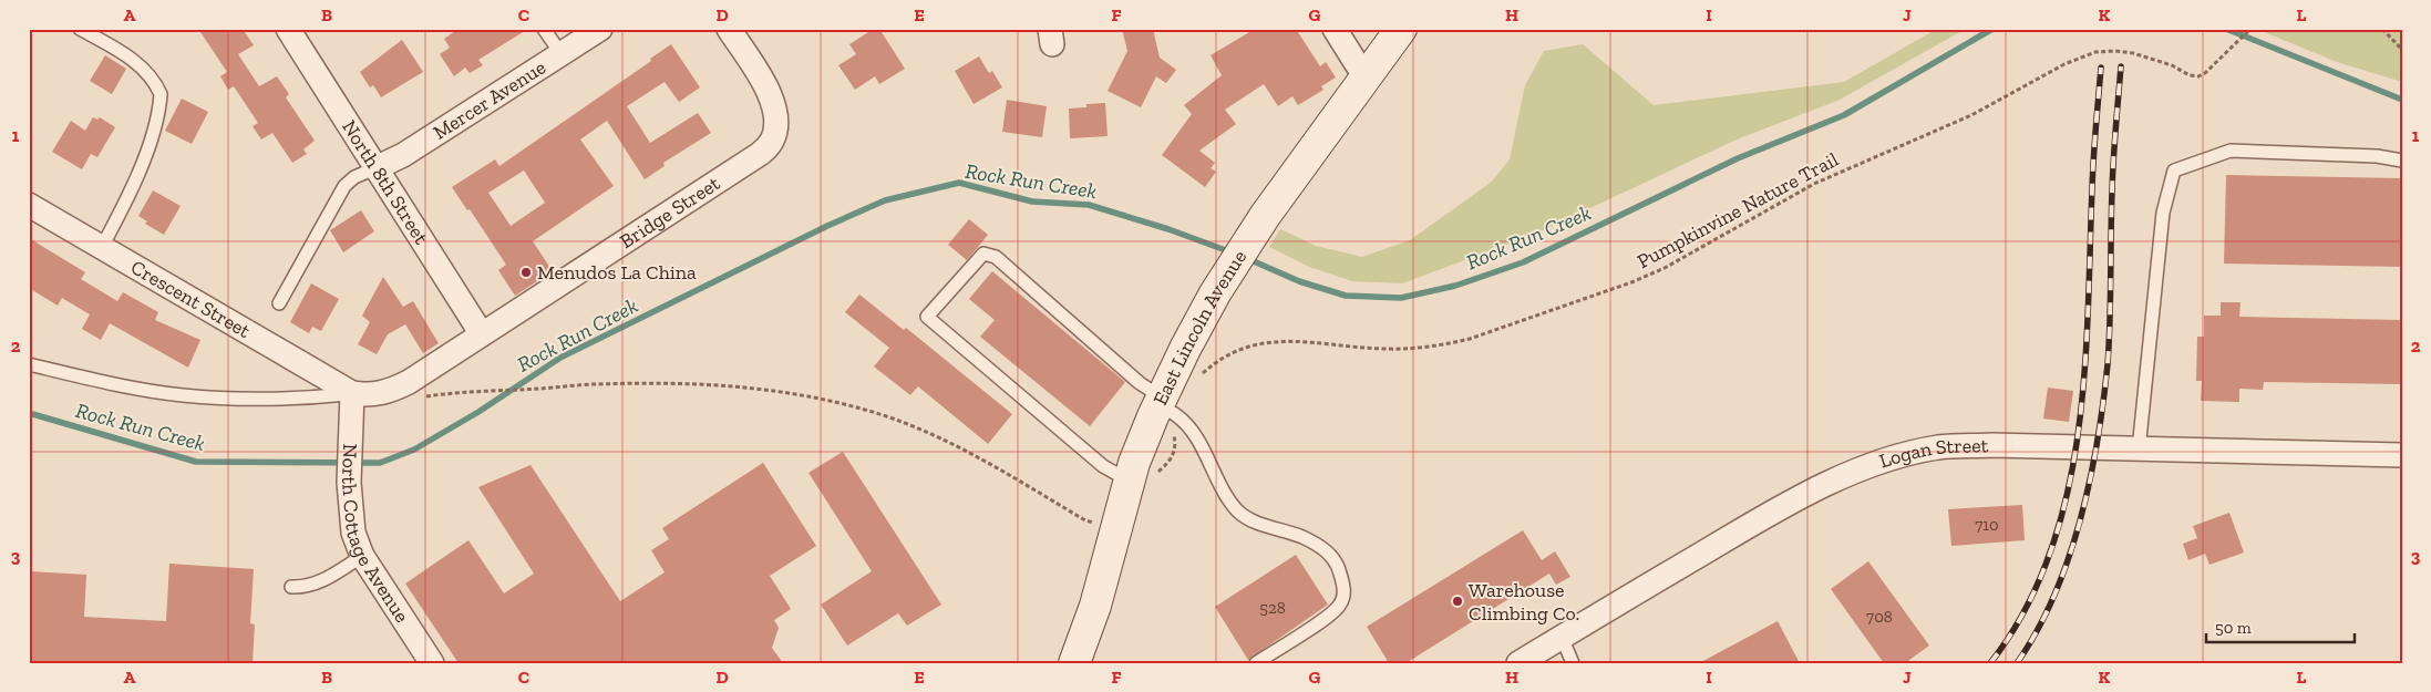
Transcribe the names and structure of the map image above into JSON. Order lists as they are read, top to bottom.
{
  "streets": {
    "main road": ["East Lincoln Avenue"],
    "street": [
      "Mercer Avenue",
      "North 8th Street",
      "Bridge Street",
      "Crescent Street",
      "Logan Street",
      "North Cottage Avenue"
    ],
    "path": ["Pumpkinvine Nature Trail"]
  },
  "crossings": [
    ["Mercer Avenue", "North 8th Street"],
    ["North 8th Street", "Bridge Street"],
    ["Bridge Street", "Crescent Street"],
    ["Bridge Street", "North Cottage Avenue"],
    ["Crescent Street", "North Cottage Avenue"]
  ],
  "water": ["Rock Run Creek"],
  "places": ["Menudos La China", "Warehouse Climbing Co."],
  "house_numbers": ["710", "528", "708"],
  "scale_bar": "50 m",
  "grid": {
    "columns": [
      "A",
      "B",
      "C",
      "D",
      "E",
      "F",
      "G",
      "H",
      "I",
      "J",
      "K",
      "L"
    ],
    "rows": ["1", "2", "3"]
  }
}
